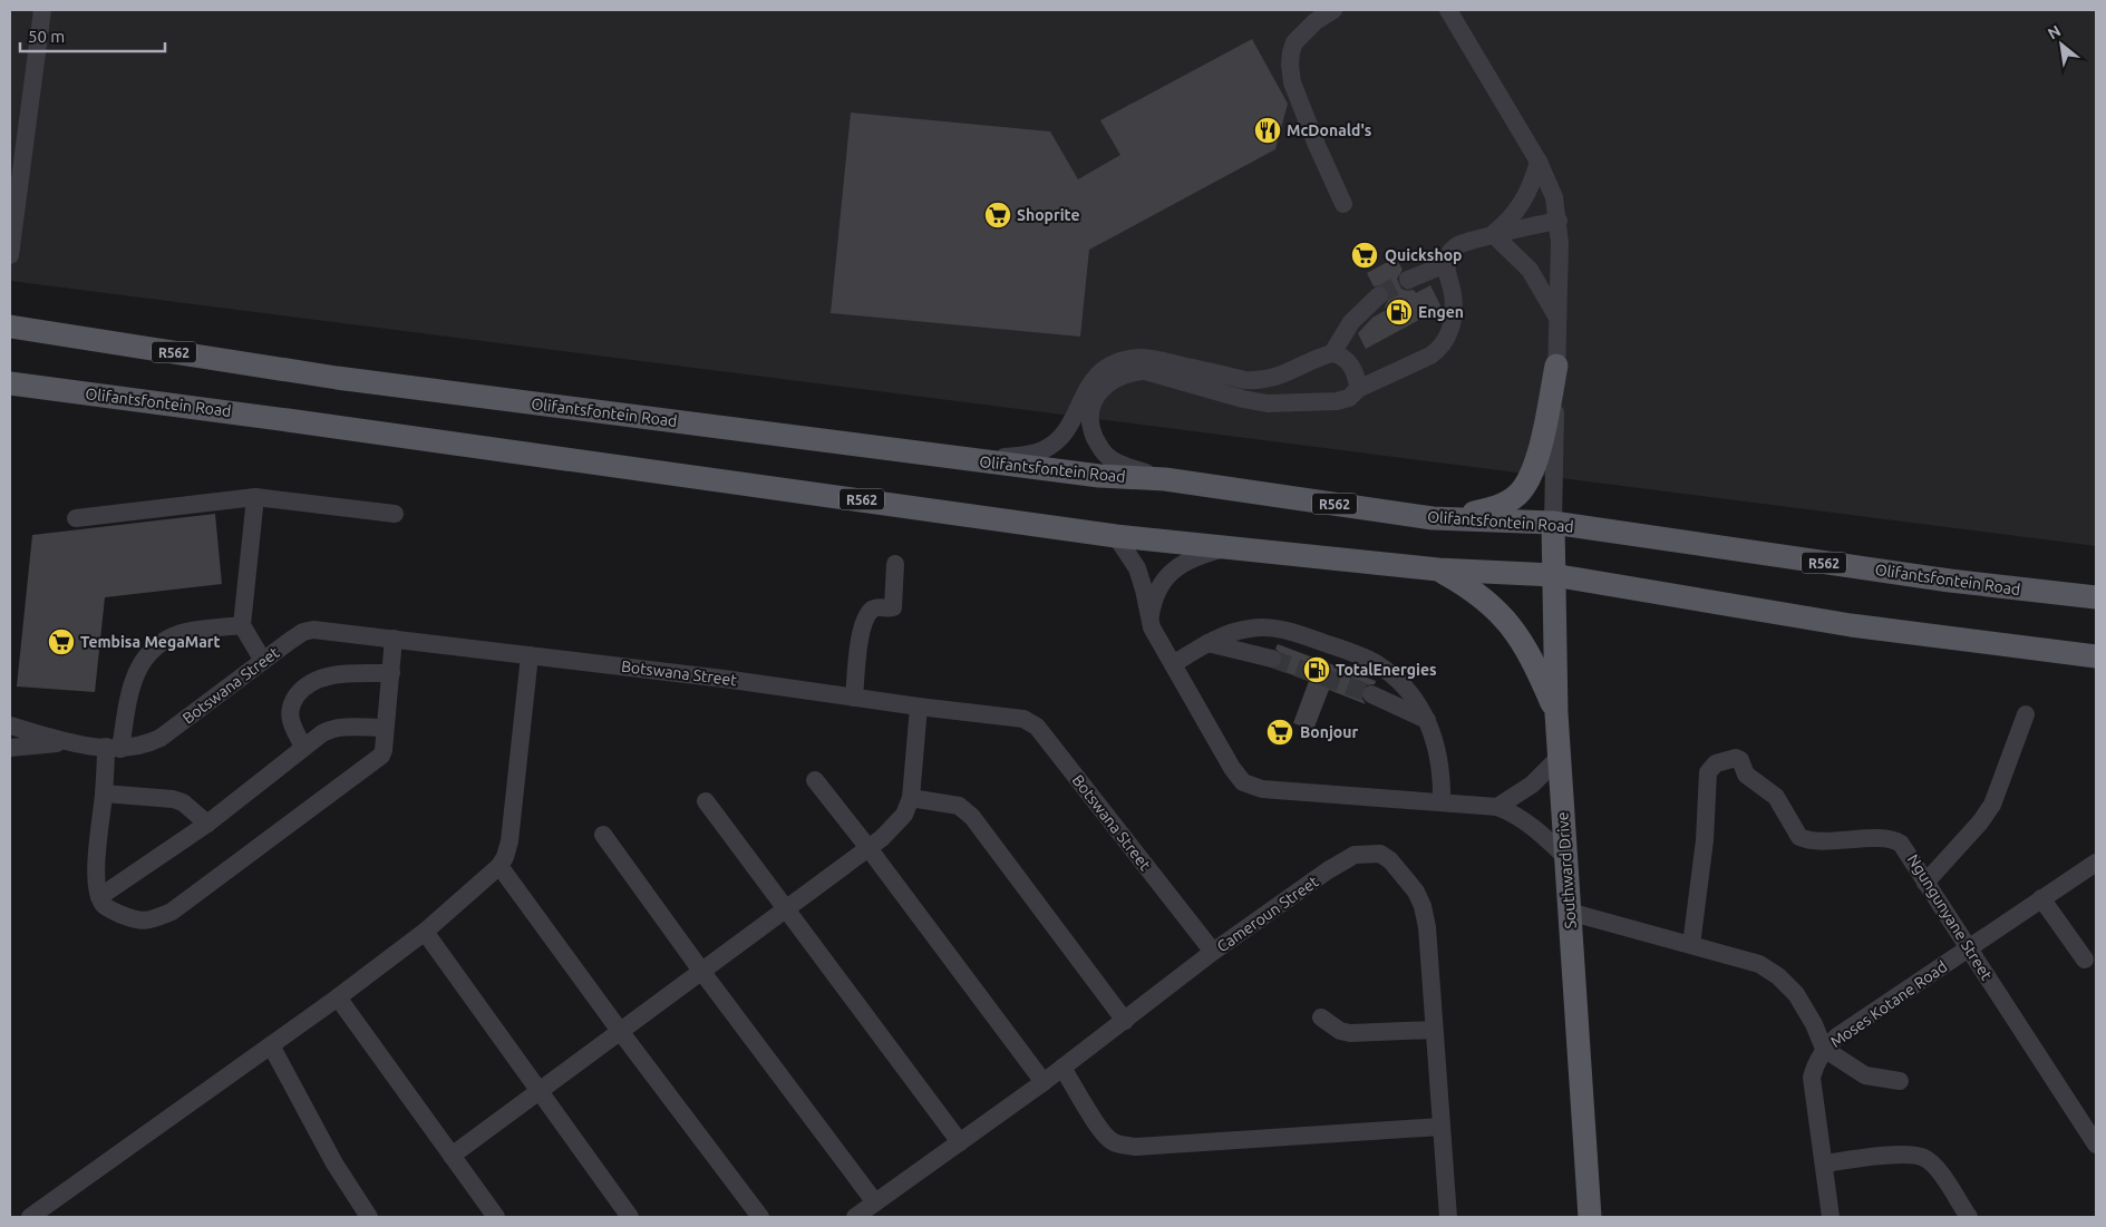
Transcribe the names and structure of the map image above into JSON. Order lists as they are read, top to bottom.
{
  "streets": {
    "main road": ["R562", "Olifantsfontein Road", "Southward Drive"],
    "street": [
      "Botswana Street",
      "Cameroun Street",
      "Ngungunyane Street",
      "Moses Kotane Road"
    ]
  },
  "crossings": [
    ["Olifantsfontein Road", "Southward Drive"],
    ["Botswana Street", "Cameroun Street"],
    ["Ngungunyane Street", "Moses Kotane Road"]
  ],
  "places": {
    "restaurant": ["McDonald's"],
    "supermarket": [
      "Shoprite",
      "Quickshop",
      "Tembisa MegaMart",
      "Bonjour"
    ],
    "fuel station": ["Engen", "TotalEnergies"]
  },
  "scale_bar": "50 m",
  "north": "top left"
}
